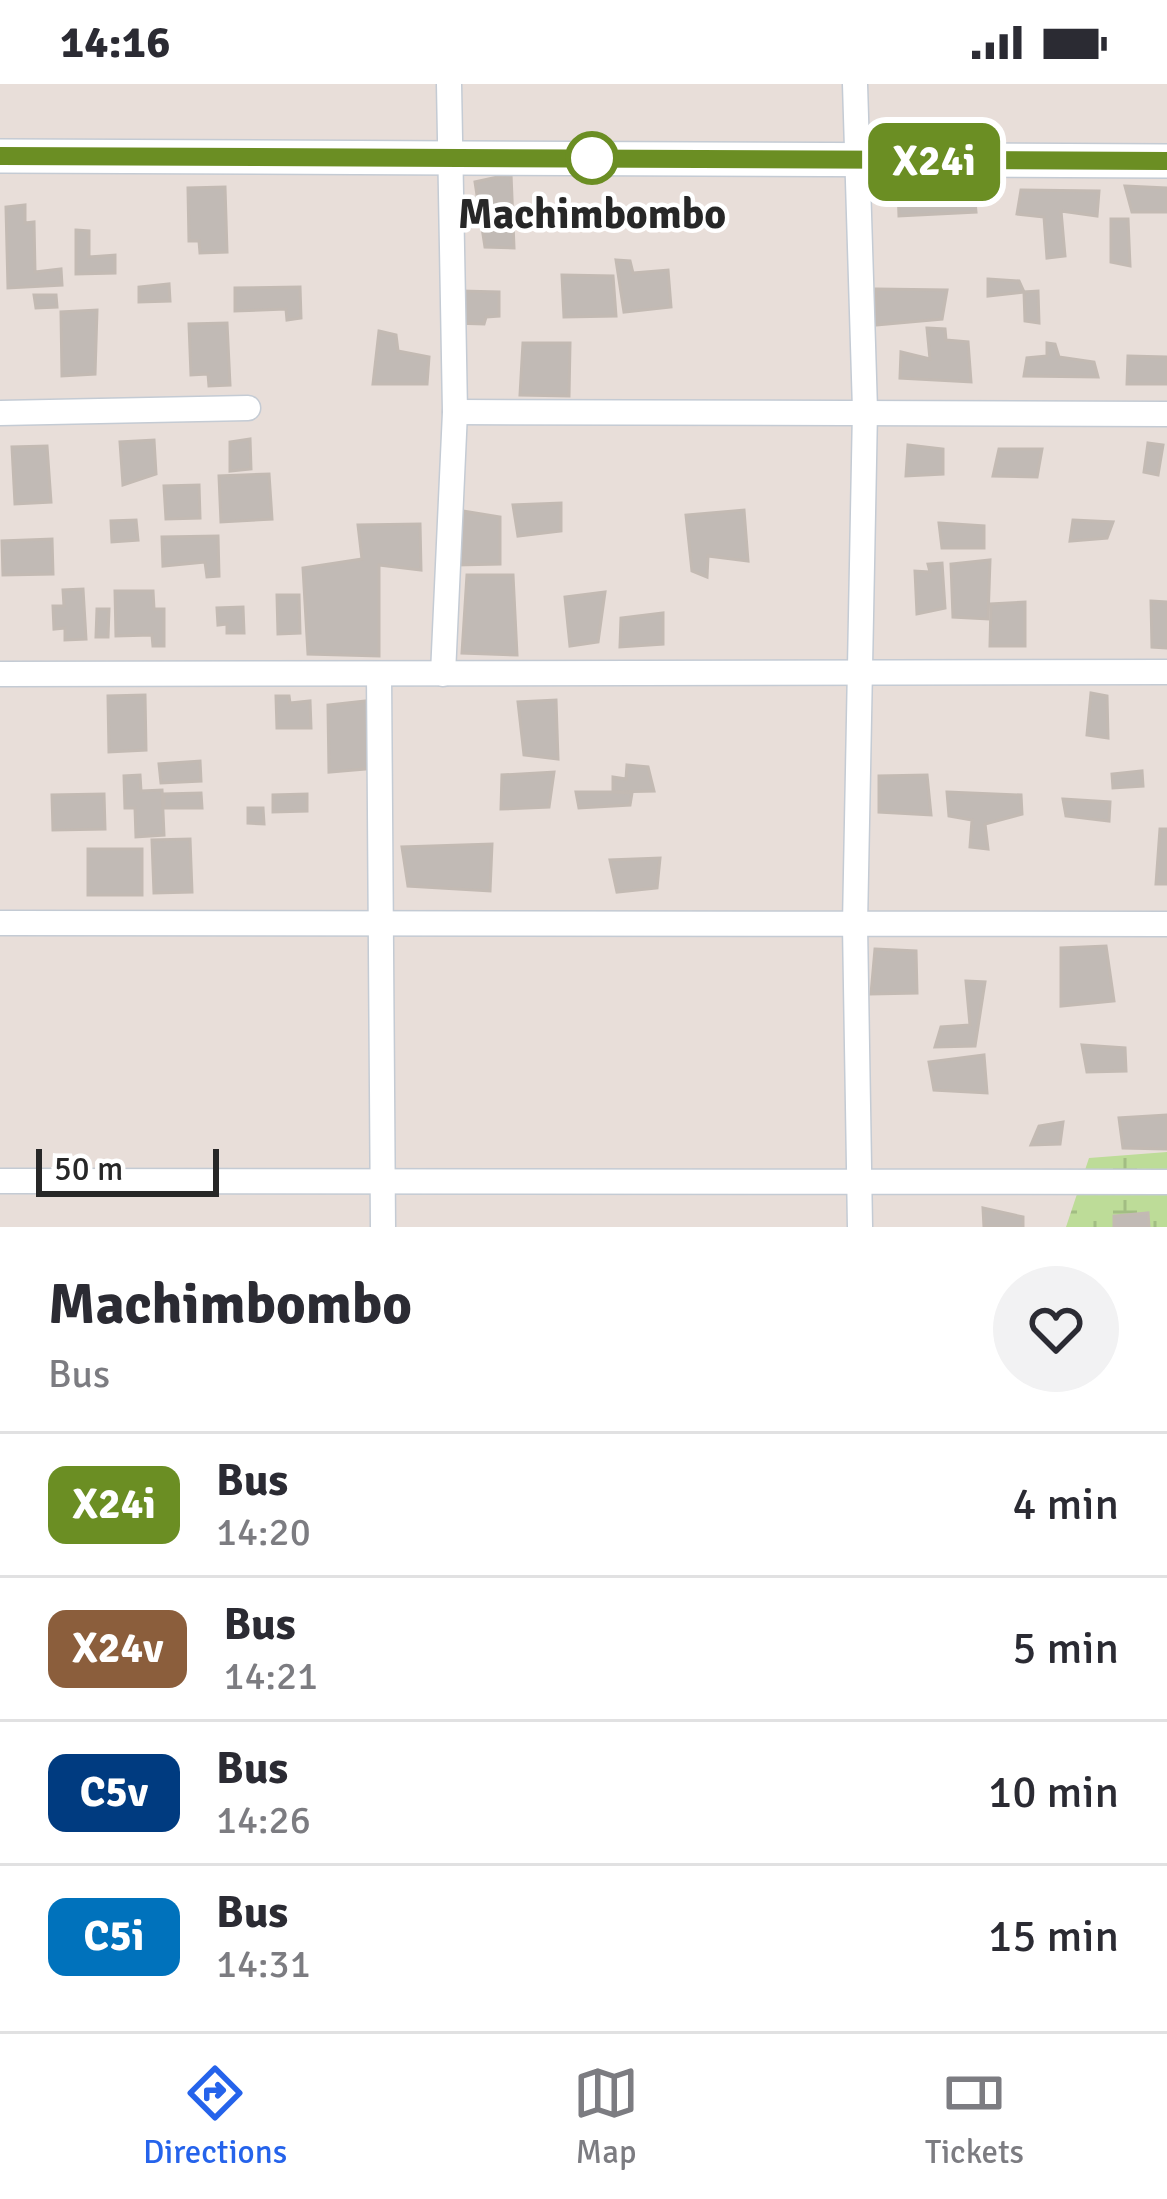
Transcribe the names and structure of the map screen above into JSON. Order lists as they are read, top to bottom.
{
  "places": ["Machimbombo"],
  "lines": ["bus line X24i"],
  "scale_bar": "50 m",
  "page": {
    "status": "14:16",
    "on_map": "X24i",
    "scale": "50 m",
    "heading": ["Machimbombo", "Bus"],
    "list": [
      {
        "mark": "X24i",
        "name": "Bus",
        "note": "14:20",
        "value": "4 min"
      },
      {
        "mark": "X24v",
        "name": "Bus",
        "note": "14:21",
        "value": "5 min"
      },
      {
        "mark": "C5v",
        "name": "Bus",
        "note": "14:26",
        "value": "10 min"
      },
      {
        "mark": "C5i",
        "name": "Bus",
        "note": "14:31",
        "value": "15 min"
      }
    ],
    "tabs": ["Directions", "Map", "Tickets"]
  }
}
